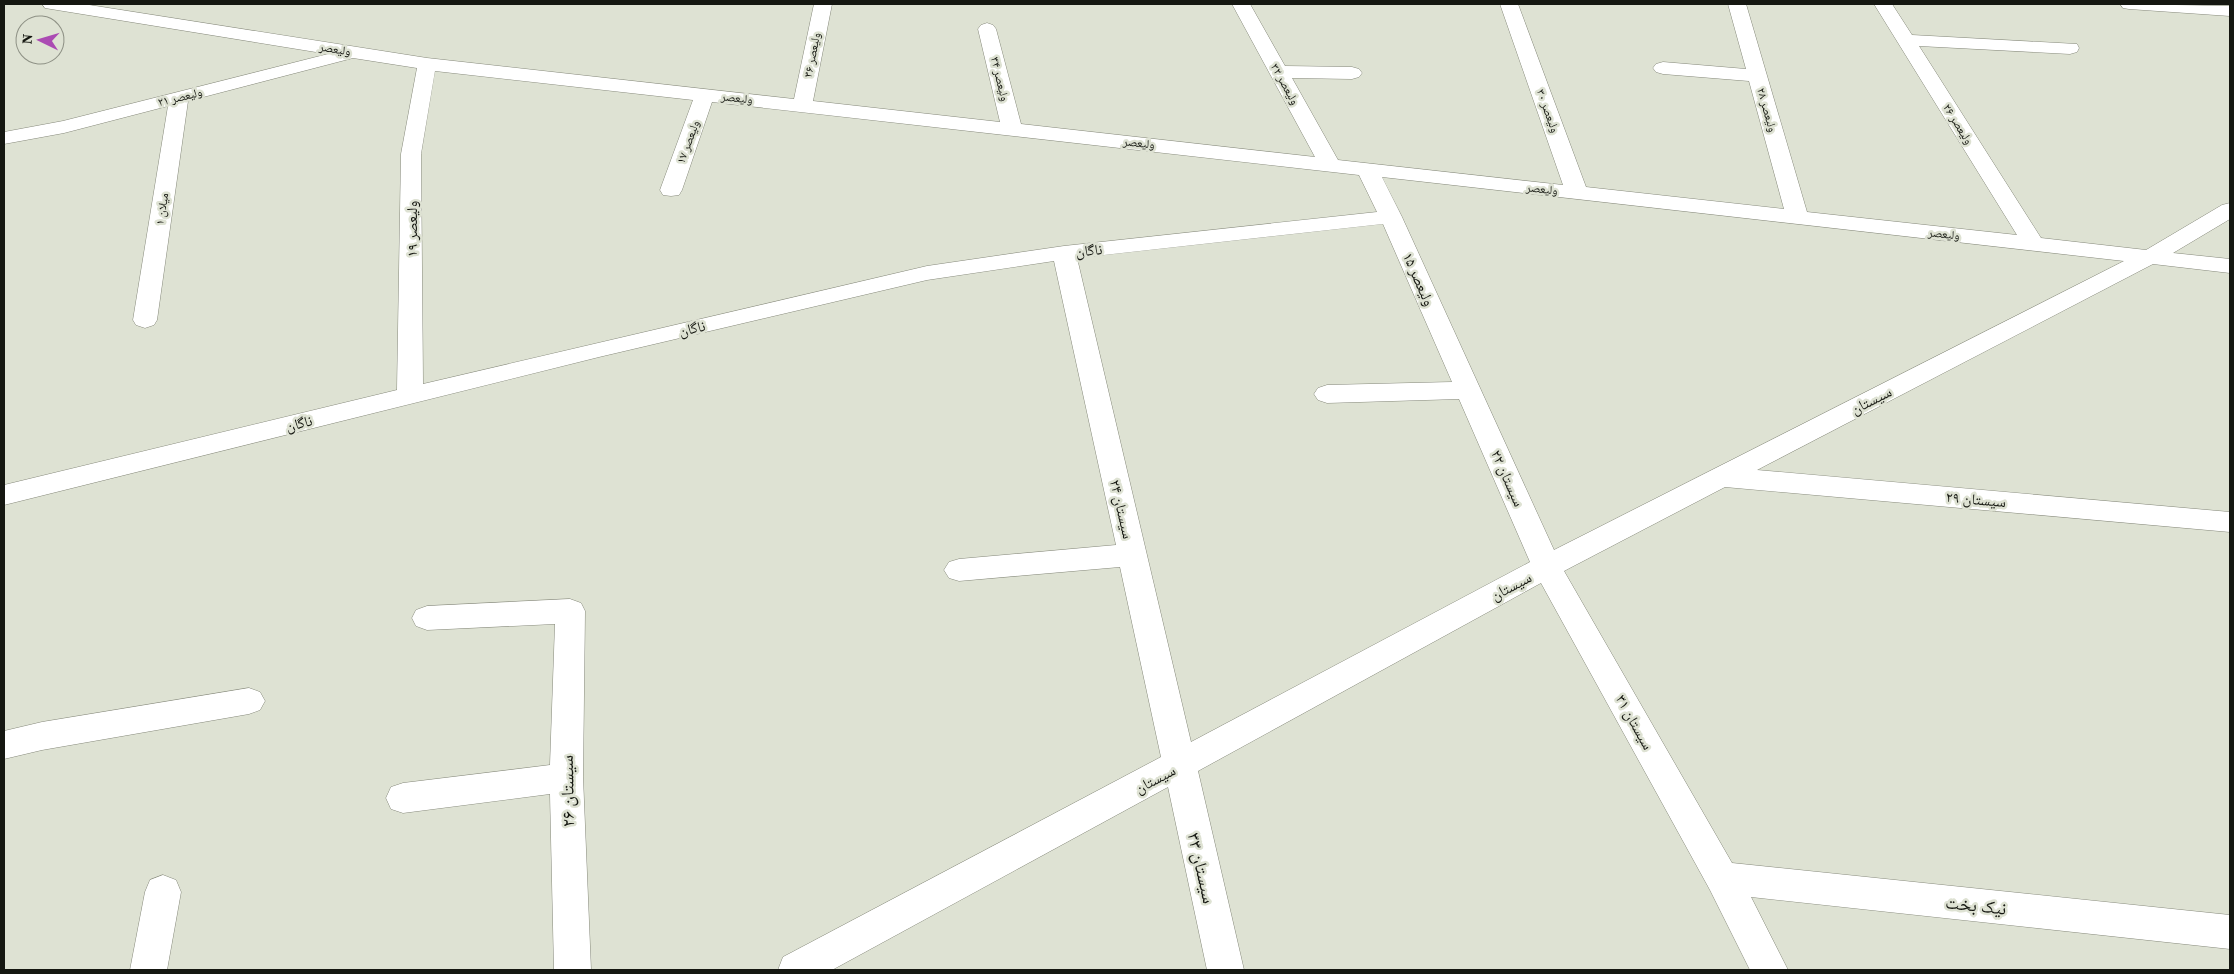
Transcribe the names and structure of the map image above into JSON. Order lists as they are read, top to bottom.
{
  "streets": {
    "street": [
      "ولیعصر",
      "ولیعصر ۳۶",
      "ولیعصر ۳۴",
      "ولیعصر ۳۲",
      "ولیعصر ۲۱",
      "ولیعصر ۲۸",
      "ولیعصر ۳۰",
      "ولیعصر ۲۶",
      "ولیعصر ۱۷",
      "میلان ۱",
      "ولیعصر ۱۹",
      "ناگان",
      "ولیعصر ۱۵",
      "سیستان",
      "سیستان ۲۲",
      "سیستان ۲۹",
      "سیستان ۲۴",
      "سیستان ۳۱",
      "سیستان ۲۶",
      "سیستان ۳۳",
      "نیک بخت"
    ]
  },
  "crossings": [
    ["ولیعصر", "ولیعصر ۳۶"],
    ["ولیعصر", "ولیعصر ۳۴"],
    ["ولیعصر", "ولیعصر ۳۲"],
    ["ولیعصر", "ولیعصر ۲۱"],
    ["ولیعصر", "ولیعصر ۲۸"],
    ["ولیعصر", "ولیعصر ۳۰"],
    ["ولیعصر", "ولیعصر ۲۶"],
    ["ولیعصر", "ولیعصر ۱۷"],
    ["ولیعصر", "ولیعصر ۱۹"],
    ["ولیعصر", "ولیعصر ۱۵"],
    ["ولیعصر", "سیستان"],
    ["ولیعصر ۲۱", "میلان ۱"],
    ["ولیعصر ۱۹", "ناگان"],
    ["ناگان", "ولیعصر ۱۵"],
    ["ناگان", "سیستان ۲۴"],
    ["ولیعصر ۱۵", "سیستان ۲۲"],
    ["سیستان", "سیستان ۲۲"],
    ["سیستان", "سیستان ۲۹"],
    ["سیستان", "سیستان ۲۴"],
    ["سیستان", "سیستان ۳۱"],
    ["سیستان", "سیستان ۳۳"],
    ["سیستان ۲۲", "سیستان ۳۱"],
    ["سیستان ۲۴", "سیستان ۳۳"],
    ["سیستان ۳۱", "نیک بخت"]
  ],
  "north": "left"
}
